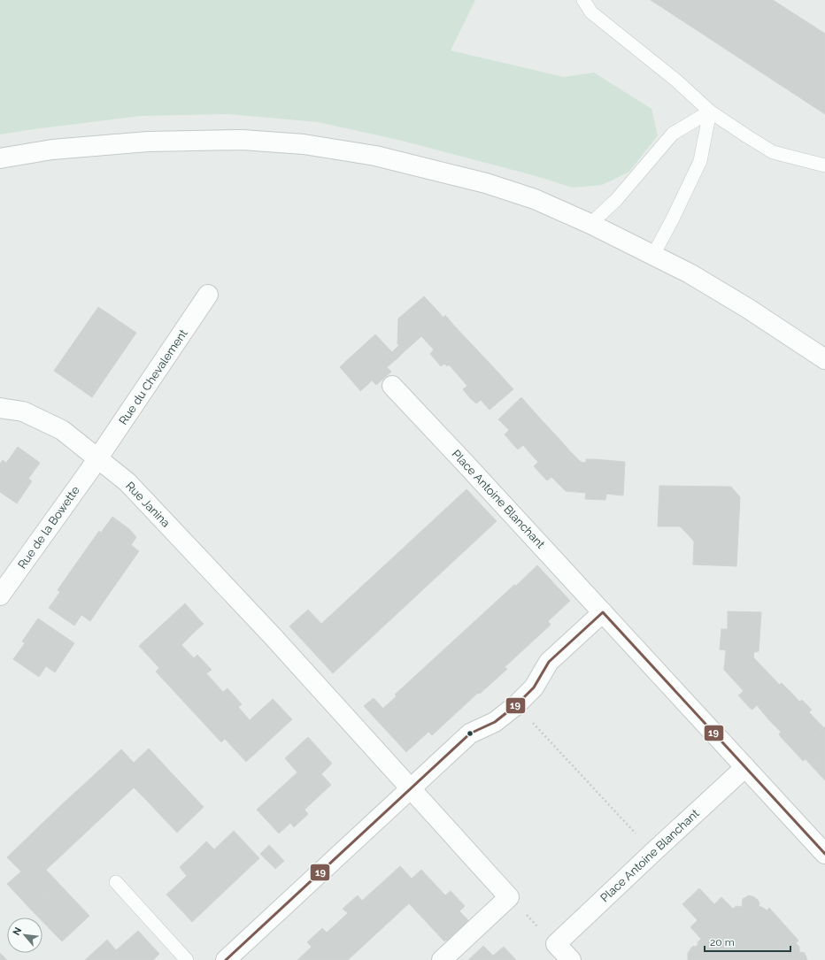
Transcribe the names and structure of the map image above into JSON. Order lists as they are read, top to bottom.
{
  "streets": {
    "street": [
      "Rue du Chevalement",
      "Place Antoine Blanchant",
      "Rue Janina",
      "Rue de la Bowette"
    ]
  },
  "crossings": [
    ["Rue du Chevalement", "Rue Janina"],
    ["Rue du Chevalement", "Rue de la Bowette"],
    ["Rue Janina", "Rue de la Bowette"]
  ],
  "lines": ["transit line 19"],
  "scale_bar": "20 m",
  "north": "top left"
}
